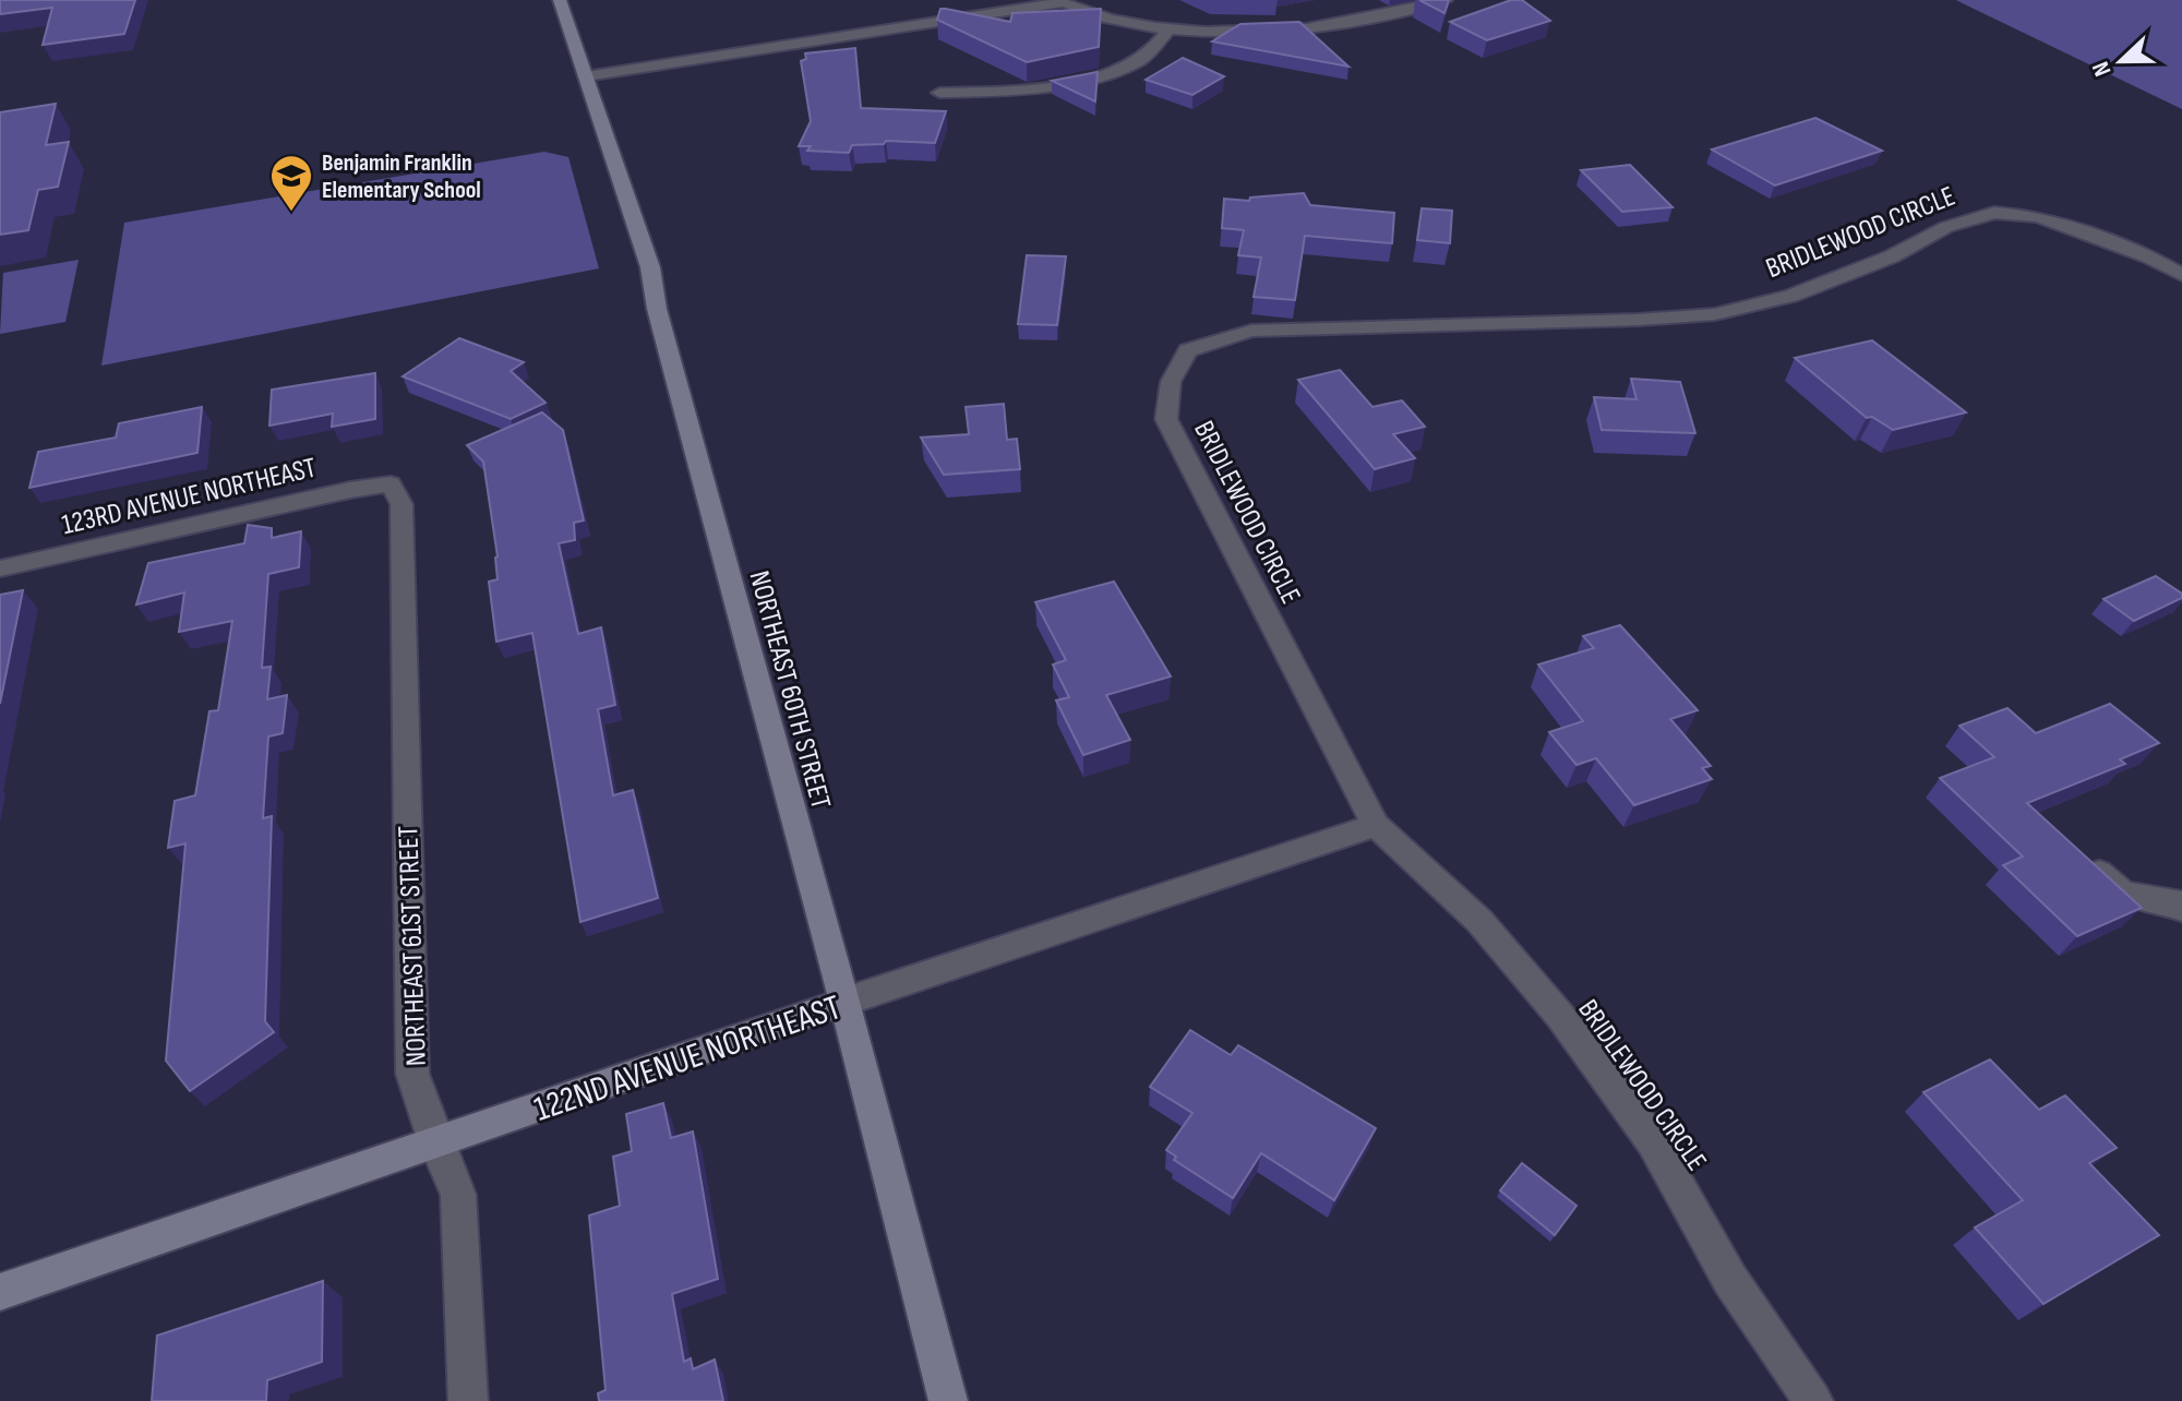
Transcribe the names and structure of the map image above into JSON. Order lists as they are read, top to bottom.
{
  "streets": {
    "street": [
      "BRIDLEWOOD CIRCLE",
      "123RD AVENUE NORTHEAST",
      "NORTHEAST 60TH STREET",
      "NORTHEAST 61ST STREET",
      "122ND AVENUE NORTHEAST"
    ]
  },
  "crossings": [
    ["BRIDLEWOOD CIRCLE", "122ND AVENUE NORTHEAST"],
    ["123RD AVENUE NORTHEAST", "NORTHEAST 61ST STREET"],
    ["NORTHEAST 60TH STREET", "122ND AVENUE NORTHEAST"],
    ["NORTHEAST 61ST STREET", "122ND AVENUE NORTHEAST"]
  ],
  "places": {
    "school or university": ["Benjamin Franklin Elementary School"]
  },
  "north": "left"
}
